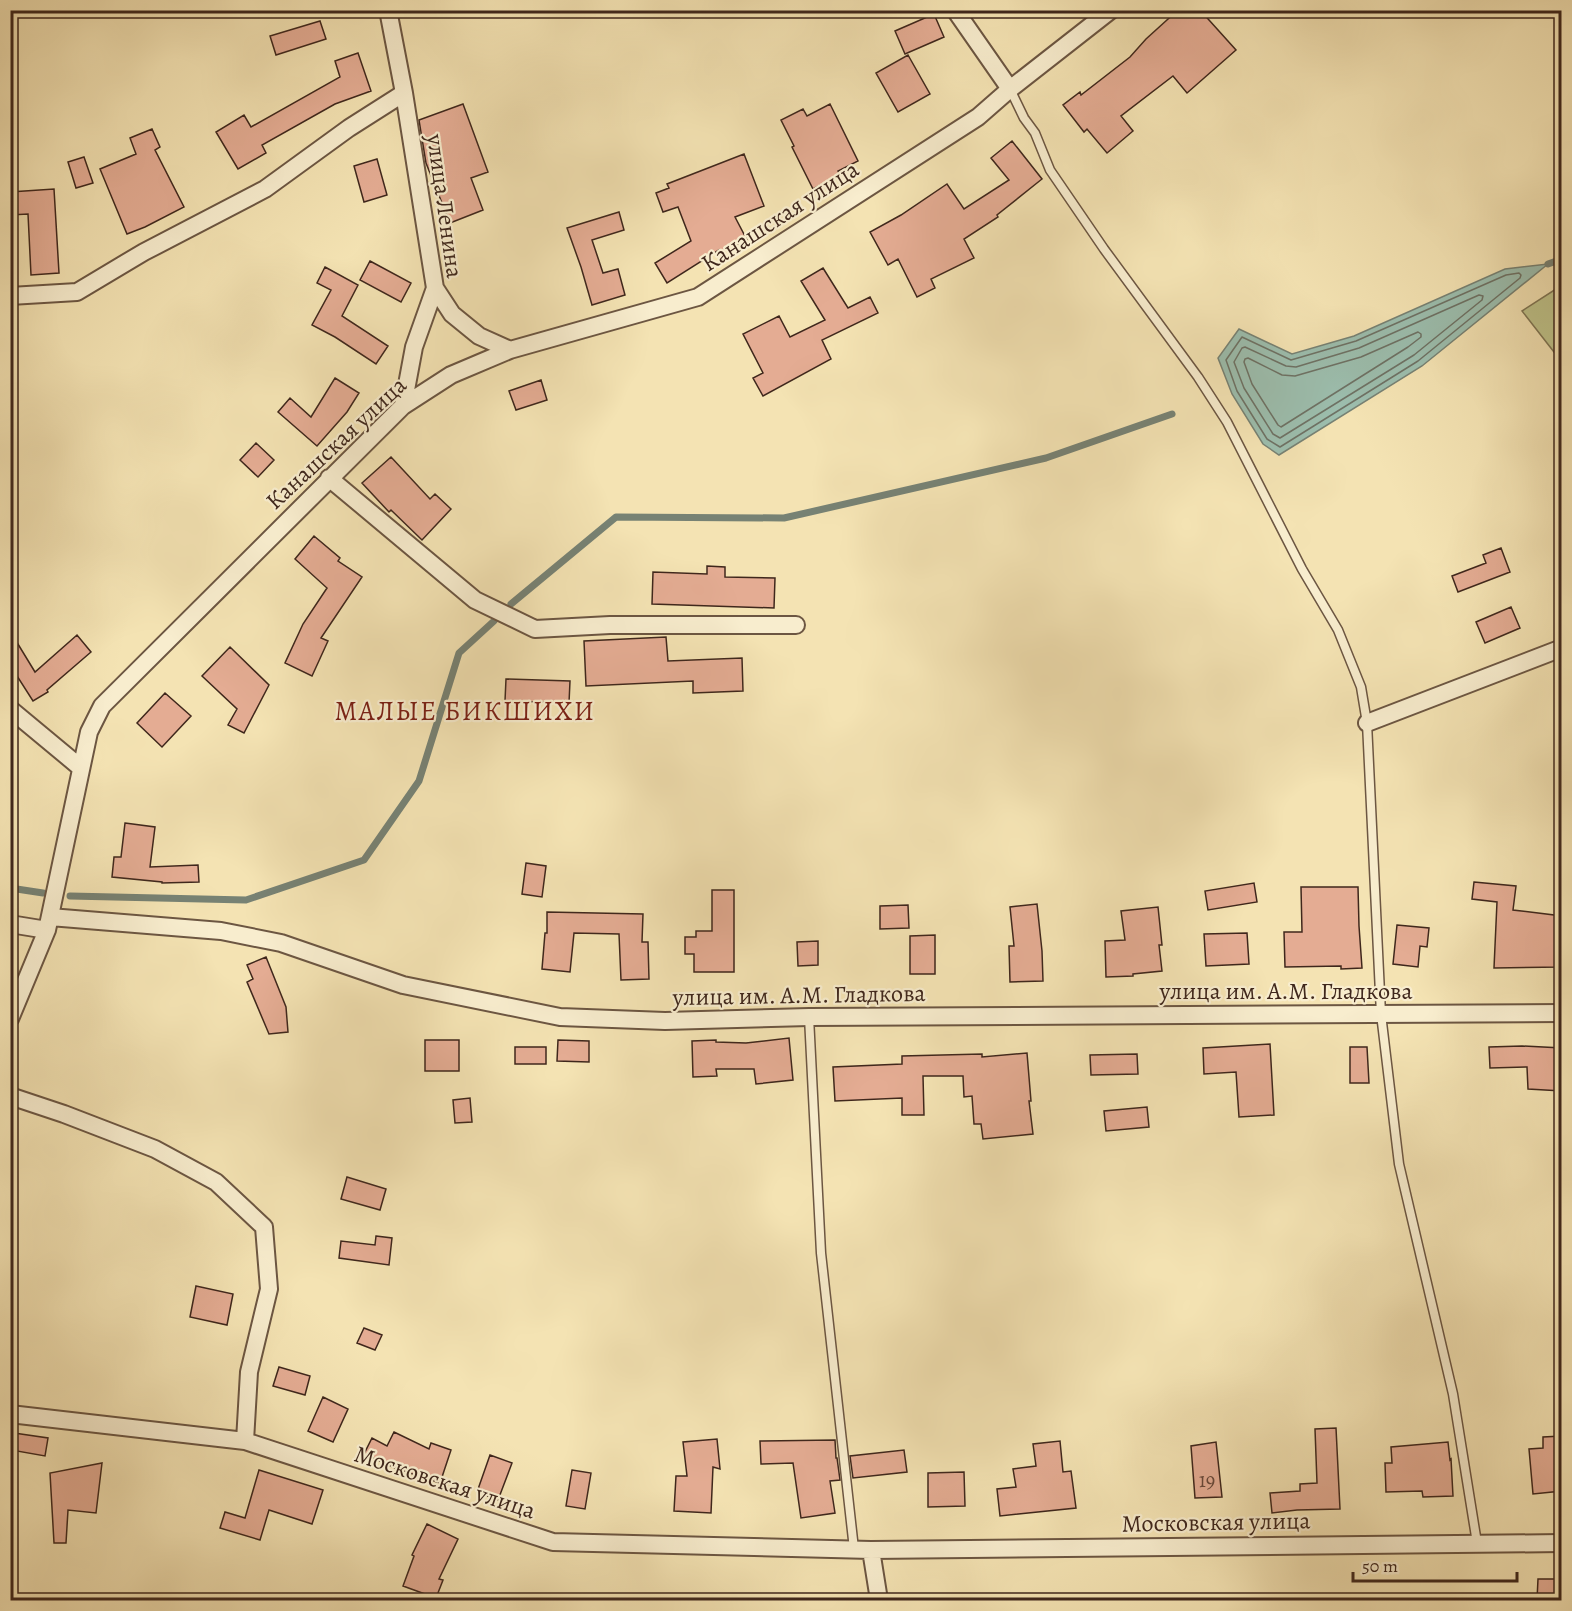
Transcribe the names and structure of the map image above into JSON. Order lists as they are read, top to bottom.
{
  "streets": {
    "street": [
      "улица Ленина",
      "Канашская улица",
      "улица им. А.М. Гладкова",
      "Московская улица"
    ]
  },
  "crossings": [
    ["улица Ленина", "Канашская улица"],
    ["Канашская улица", "улица им. А.М. Гладкова"]
  ],
  "districts": ["МАЛЫЕ БИКШИХИ"],
  "house_numbers": ["19"],
  "scale_bar": "50 m"
}
